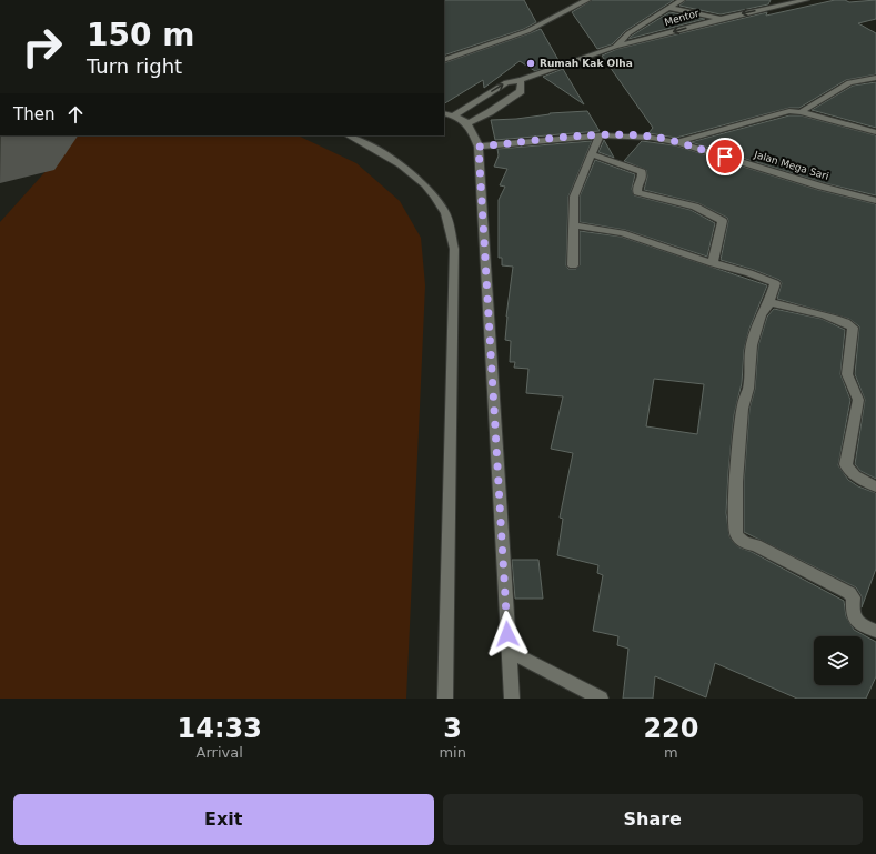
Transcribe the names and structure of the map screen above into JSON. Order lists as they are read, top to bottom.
{
  "streets": {
    "street": ["Mentor", "Jalan Mega Sari"]
  },
  "places": ["Rumah Kak Olha"],
  "page": {
    "turn": ["150 m", "Turn right"],
    "then": "Then",
    "eta": [
      "14:33",
      "Arrival",
      "3",
      "min",
      "220",
      "m"
    ],
    "buttons": ["Exit", "Share"]
  }
}
